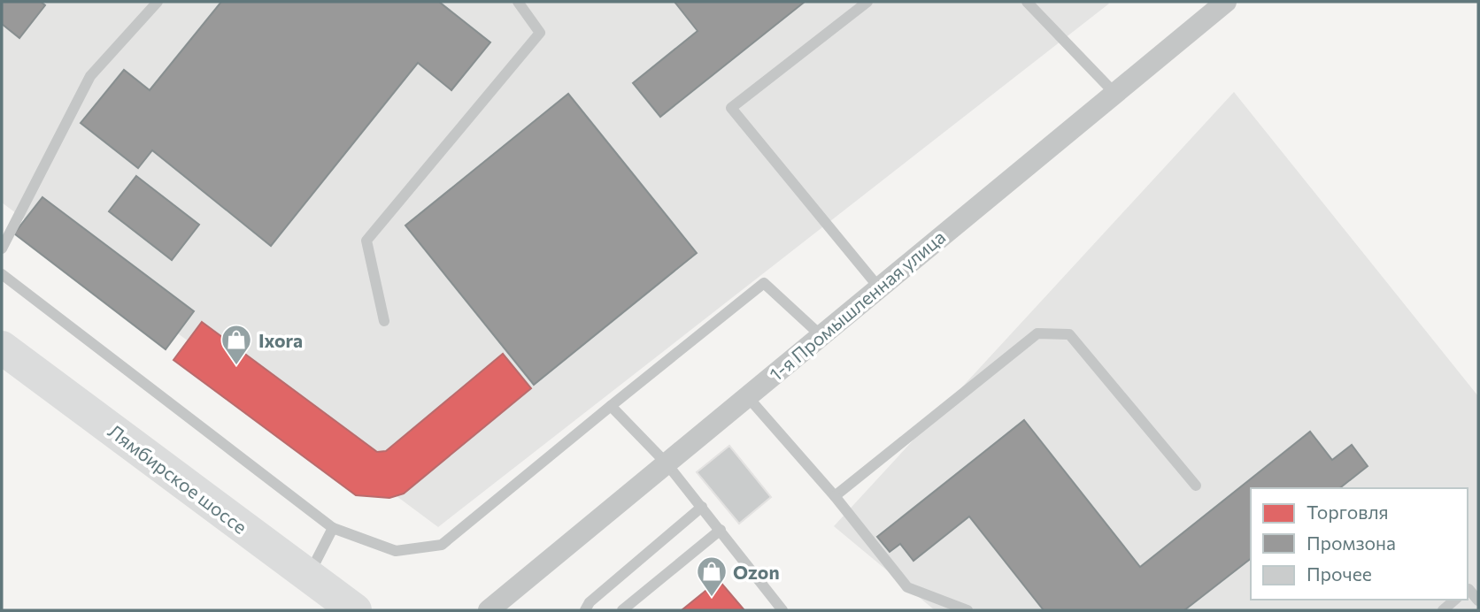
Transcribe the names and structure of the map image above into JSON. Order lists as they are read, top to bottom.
{
  "streets": {
    "main road": ["Лямбирское шоссе"],
    "street": ["1-я Промышленная улица"]
  },
  "places": {
    "shop": ["Ixora", "Ozon"]
  },
  "legend": ["Торговля", "Промзона", "Прочее"]
}
